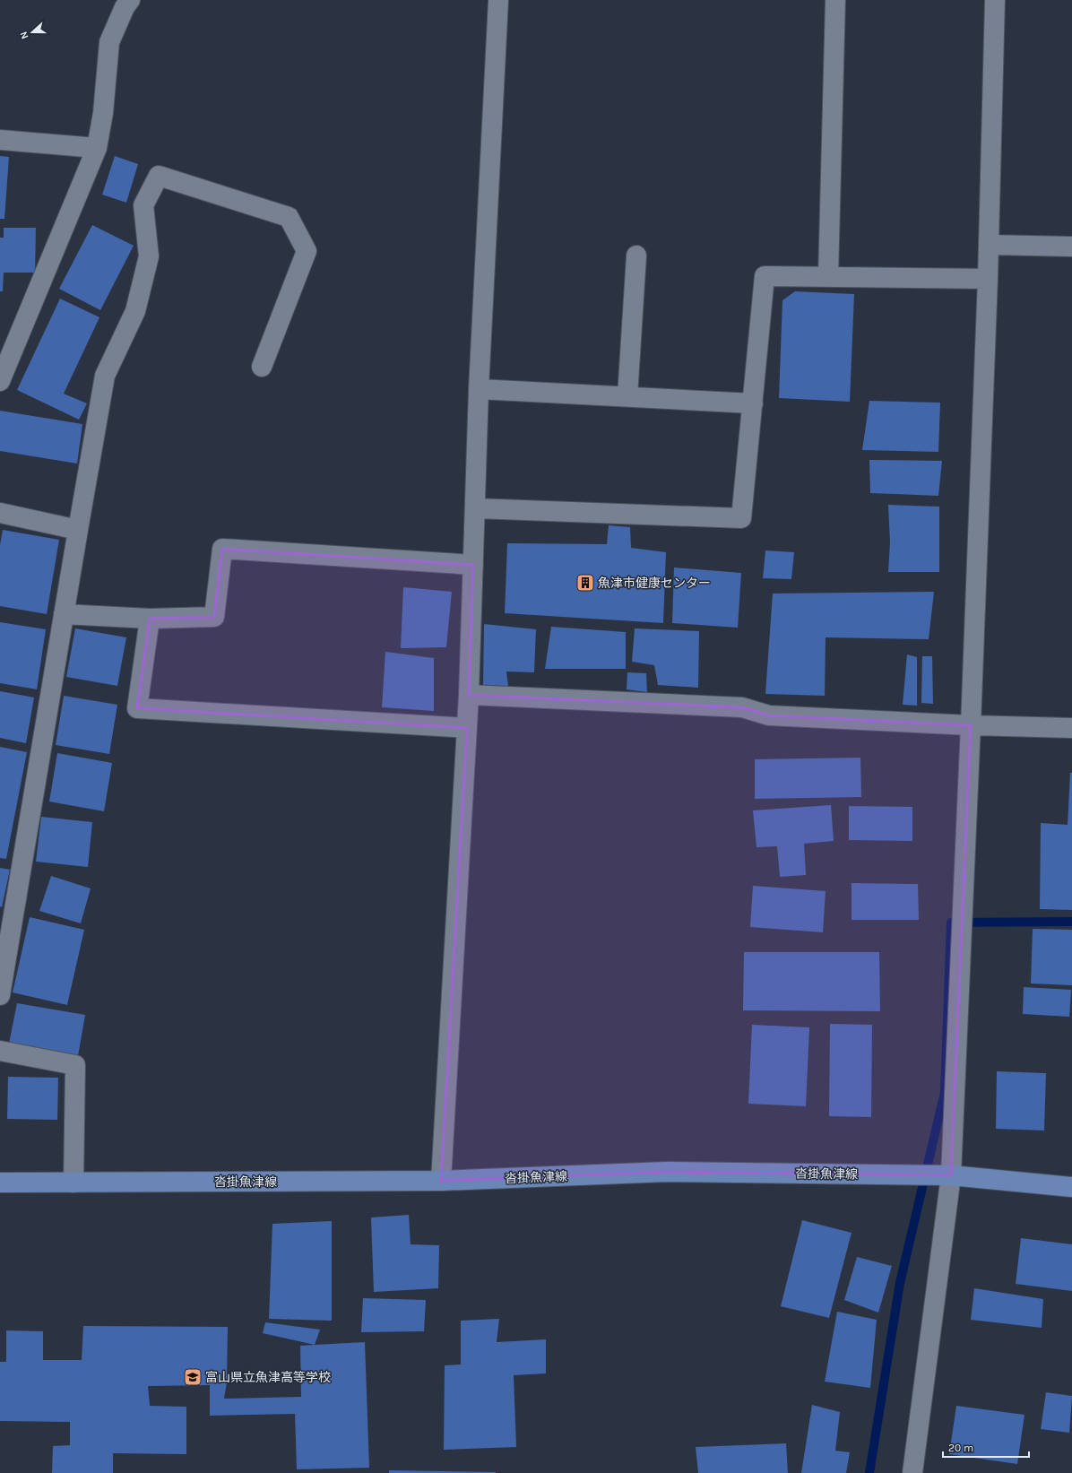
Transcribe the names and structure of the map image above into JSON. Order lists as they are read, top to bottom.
{
  "streets": {
    "main road": ["沓掛魚津線"]
  },
  "places": {
    "building": ["魚津市健康センター"],
    "school or university": ["富山県立魚津高等学校"]
  },
  "scale_bar": "20 m",
  "north": "left"
}
